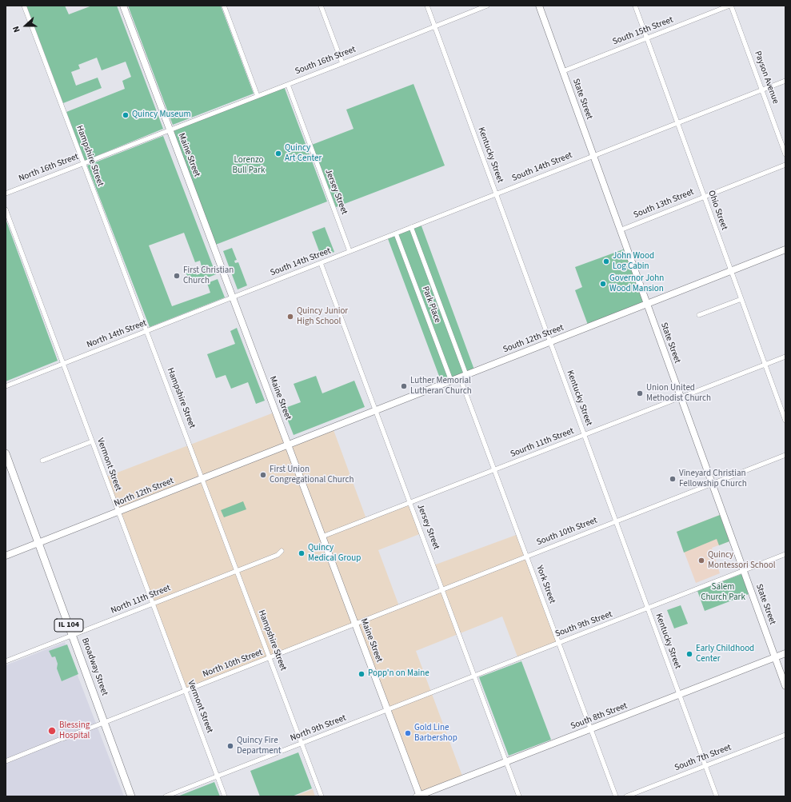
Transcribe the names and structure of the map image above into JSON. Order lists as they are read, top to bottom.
{
  "streets": {
    "main road": ["IL 104", "Broadway Street"],
    "street": [
      "South 15th Street",
      "South 16th Street",
      "Payson Avenue",
      "State Street",
      "Maine Street",
      "Kentucky Street",
      "Hampshire Street",
      "South 14th Street",
      "North 16th Street",
      "Jersey Street",
      "South 13th Street",
      "Ohio Street",
      "Park Place",
      "North 14th Street",
      "South 12th Street",
      "Sourth 11th Street",
      "Vermont Street",
      "North 12th Street",
      "South 10th Street",
      "York Street",
      "North 11th Street",
      "South 9th Street",
      "North 10th Street",
      "South 8th Street",
      "North 9th Street",
      "South 7th Street"
    ]
  },
  "crossings": [
    ["South 15th Street", "Payson Avenue"],
    ["South 15th Street", "State Street"],
    ["South 15th Street", "Ohio Street"],
    ["South 16th Street", "Maine Street"],
    ["South 16th Street", "Kentucky Street"],
    ["South 16th Street", "North 16th Street"],
    ["South 16th Street", "Jersey Street"],
    ["Payson Avenue", "South 14th Street"],
    ["State Street", "South 14th Street"],
    ["State Street", "South 13th Street"],
    ["State Street", "South 12th Street"],
    ["State Street", "Sourth 11th Street"],
    ["State Street", "South 10th Street"],
    ["State Street", "South 9th Street"],
    ["State Street", "South 8th Street"],
    ["Maine Street", "South 14th Street"],
    ["Maine Street", "North 16th Street"],
    ["Maine Street", "North 14th Street"],
    ["Maine Street", "South 12th Street"],
    ["Maine Street", "Sourth 11th Street"],
    ["Maine Street", "North 12th Street"],
    ["Maine Street", "South 10th Street"],
    ["Maine Street", "South 9th Street"],
    ["Maine Street", "North 10th Street"],
    ["Maine Street", "South 8th Street"],
    ["Maine Street", "North 9th Street"],
    ["Kentucky Street", "South 14th Street"],
    ["Kentucky Street", "South 12th Street"],
    ["Kentucky Street", "Sourth 11th Street"],
    ["Kentucky Street", "South 10th Street"],
    ["Kentucky Street", "South 9th Street"],
    ["Kentucky Street", "South 8th Street"],
    ["Kentucky Street", "South 7th Street"],
    ["Hampshire Street", "North 16th Street"],
    ["Hampshire Street", "North 14th Street"],
    ["Hampshire Street", "North 12th Street"],
    ["Hampshire Street", "North 11th Street"],
    ["Hampshire Street", "North 10th Street"],
    ["Hampshire Street", "North 9th Street"],
    ["South 14th Street", "Jersey Street"],
    ["South 14th Street", "Ohio Street"],
    ["South 14th Street", "Park Place"],
    ["South 14th Street", "North 14th Street"],
    ["Jersey Street", "South 12th Street"],
    ["Jersey Street", "Sourth 11th Street"],
    ["Jersey Street", "South 10th Street"],
    ["Jersey Street", "South 9th Street"],
    ["Jersey Street", "South 8th Street"],
    ["South 13th Street", "Ohio Street"],
    ["Ohio Street", "South 12th Street"],
    ["Ohio Street", "Sourth 11th Street"],
    ["Park Place", "South 12th Street"],
    ["North 14th Street", "Vermont Street"],
    ["South 12th Street", "North 12th Street"],
    ["South 12th Street", "York Street"],
    ["Sourth 11th Street", "York Street"],
    ["Vermont Street", "North 12th Street"],
    ["Vermont Street", "North 11th Street"],
    ["Vermont Street", "North 10th Street"],
    ["Vermont Street", "North 9th Street"],
    ["North 12th Street", "Broadway Street"],
    ["South 10th Street", "York Street"],
    ["South 10th Street", "North 10th Street"],
    ["York Street", "South 9th Street"],
    ["York Street", "South 8th Street"],
    ["North 11th Street", "Broadway Street"],
    ["South 9th Street", "North 9th Street"],
    ["North 10th Street", "Broadway Street"]
  ],
  "parks": ["Lorenzo Bull Park", "Salem Church Park"],
  "places": [
    "Quincy Museum",
    "Quincy Art Center",
    "John Wood Log Cabin",
    "First Christian Church",
    "Governor John Wood Mansion",
    "Quincy Junior High School",
    "Luther Memorial Lutheran Church",
    "Union United Methodist Church",
    "First Union Congregational Church",
    "Vineyard Christian Fellowship Church",
    "Quincy Medical Group",
    "Quincy Montessori School",
    "Early Childhood Center",
    "Popp'n on Maine",
    "Blessing Hospital",
    "Gold Line Barbershop",
    "Quincy Fire Department"
  ],
  "north": "left"
}
